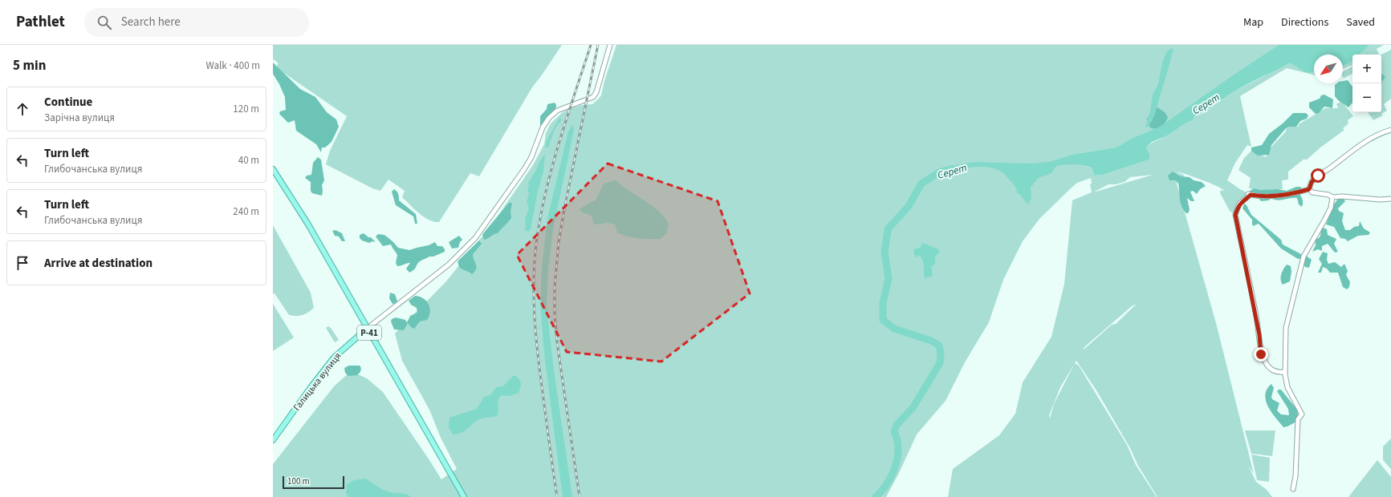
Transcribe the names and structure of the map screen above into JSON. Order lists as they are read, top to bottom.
{
  "streets": {
    "main road": ["Р-41", "Галицька вулиця"]
  },
  "crossings": [
    ["Р-41", "Галицька вулиця"]
  ],
  "water": ["Серет"],
  "scale_bar": "100 m",
  "north": "bottom left",
  "page": {
    "header": "Pathlet",
    "search": "Search here",
    "nav": ["Map", "Directions", "Saved"],
    "heading": ["5 min", "Walk · 400 m"],
    "map_buttons": ["+", "−"],
    "list": [
      ["Continue", "Зарічна вулиця", "120 m"],
      ["Turn left", "Глибочанська вулиця", "40 m"],
      ["Turn left", "Глибочанська вулиця", "240 m"],
      "Arrive at destination"
    ],
    "scale": "100 m"
  }
}
